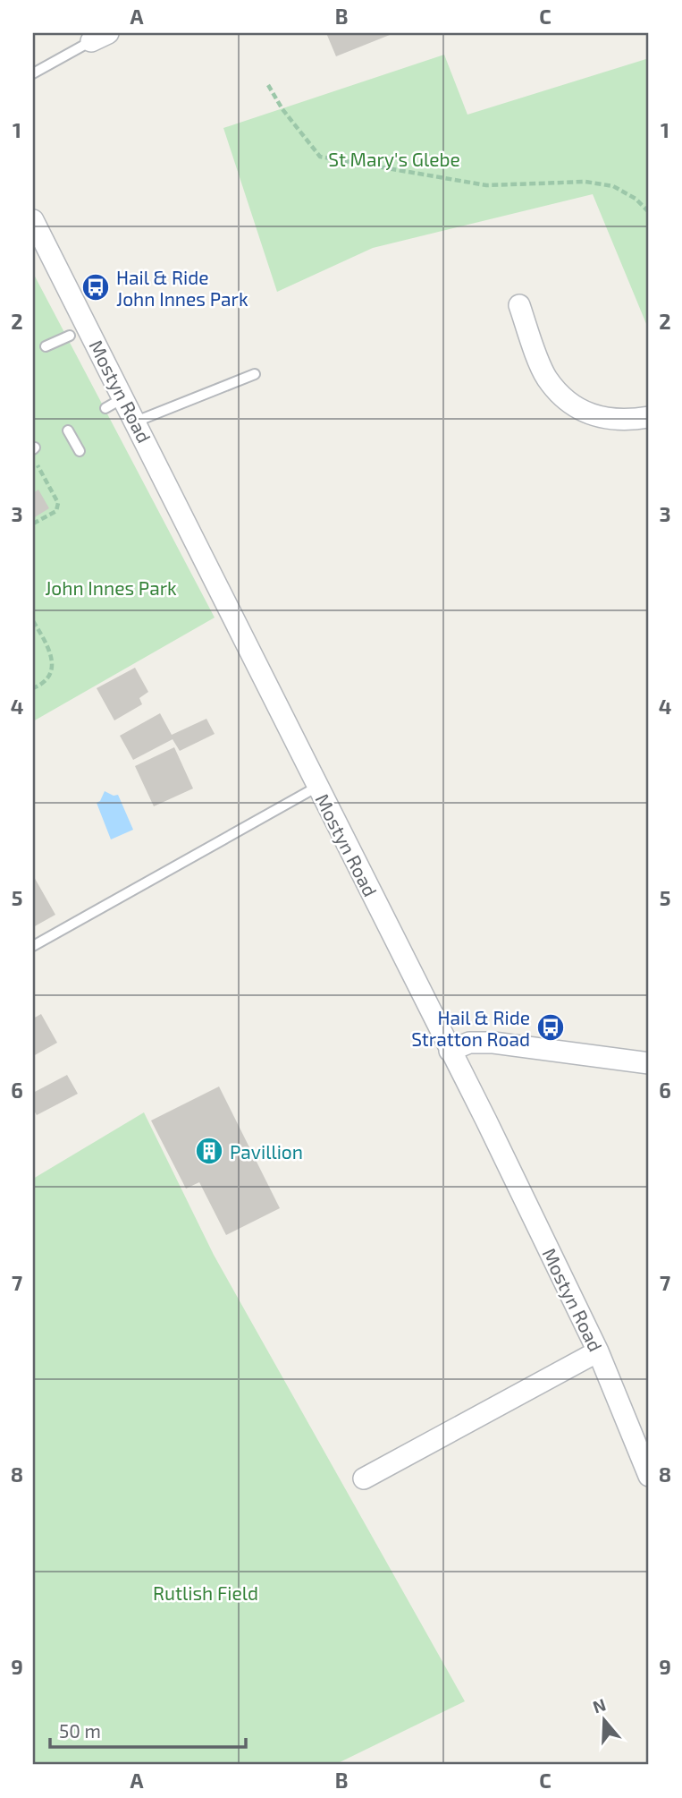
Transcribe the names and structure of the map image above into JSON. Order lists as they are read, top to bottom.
{
  "streets": {
    "street": ["Mostyn Road"]
  },
  "parks": ["St Mary's Glebe", "John Innes Park", "Rutlish Field"],
  "places": {
    "bus stop": ["Hail & Ride John Innes Park", "Hail & Ride Stratton Road"],
    "building": ["Pavillion"]
  },
  "scale_bar": "50 m",
  "north": "top",
  "grid": {
    "columns": ["A", "B", "C"],
    "rows": [
      "1",
      "2",
      "3",
      "4",
      "5",
      "6",
      "7",
      "8",
      "9"
    ]
  }
}
